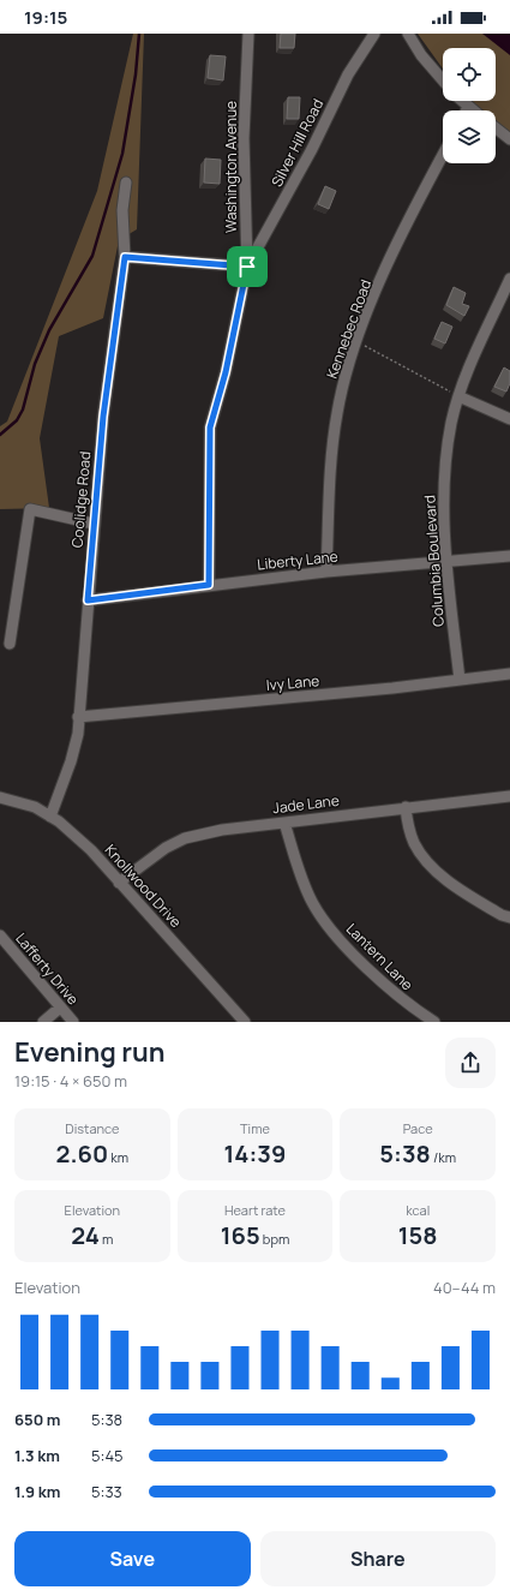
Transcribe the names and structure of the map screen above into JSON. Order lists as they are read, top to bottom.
{
  "streets": {
    "street": [
      "Silver Hill Road",
      "Washington Avenue",
      "Kennebec Road",
      "Coolidge Road",
      "Liberty Lane",
      "Columbia Boulevard",
      "Ivy Lane",
      "Jade Lane",
      "Knollwood Drive",
      "Lantern Lane",
      "Lafferty Drive"
    ]
  },
  "crossings": [
    ["Silver Hill Road", "Washington Avenue"],
    ["Washington Avenue", "Liberty Lane"],
    ["Kennebec Road", "Liberty Lane"],
    ["Coolidge Road", "Liberty Lane"],
    ["Coolidge Road", "Ivy Lane"],
    ["Coolidge Road", "Knollwood Drive"],
    ["Liberty Lane", "Columbia Boulevard"],
    ["Columbia Boulevard", "Ivy Lane"],
    ["Jade Lane", "Knollwood Drive"],
    ["Jade Lane", "Lantern Lane"]
  ],
  "page": {
    "status": "19:15",
    "heading": ["Evening run", "19:15 · 4 × 650 m"],
    "stats": [
      ["Distance", "2.60 km"],
      ["Time", "14:39"],
      ["Pace", "5:38 /km"],
      ["Elevation", "24 m"],
      ["Heart rate", "165 bpm"],
      ["kcal", "158"]
    ],
    "chart": ["Elevation", "40–44 m"],
    "list": [
      {
        "name": "650 m",
        "note": "5:38"
      },
      {
        "name": "1.3 km",
        "note": "5:45"
      },
      {
        "name": "1.9 km",
        "note": "5:33"
      }
    ],
    "buttons": ["Save", "Share"]
  }
}
